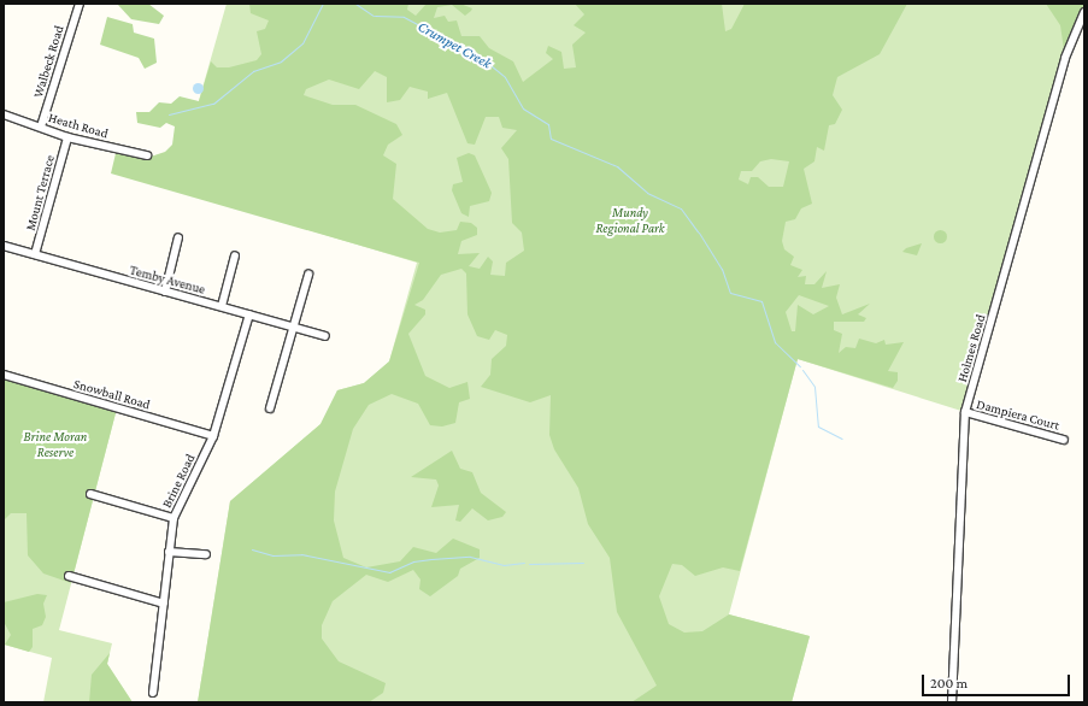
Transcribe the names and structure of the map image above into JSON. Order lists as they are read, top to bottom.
{
  "streets": {
    "street": [
      "Walbeck Road",
      "Heath Road",
      "Mount Terrace",
      "Temby Avenue",
      "Holmes Road",
      "Snowball Road",
      "Dampiera Court",
      "Brine Road"
    ]
  },
  "crossings": [
    ["Walbeck Road", "Heath Road"],
    ["Heath Road", "Mount Terrace"],
    ["Mount Terrace", "Temby Avenue"],
    ["Temby Avenue", "Brine Road"],
    ["Holmes Road", "Dampiera Court"],
    ["Snowball Road", "Brine Road"]
  ],
  "water": ["Crumpet Creek"],
  "parks": ["Mundy Regional Park", "Brine Moran Reserve"],
  "scale_bar": "200 m"
}
